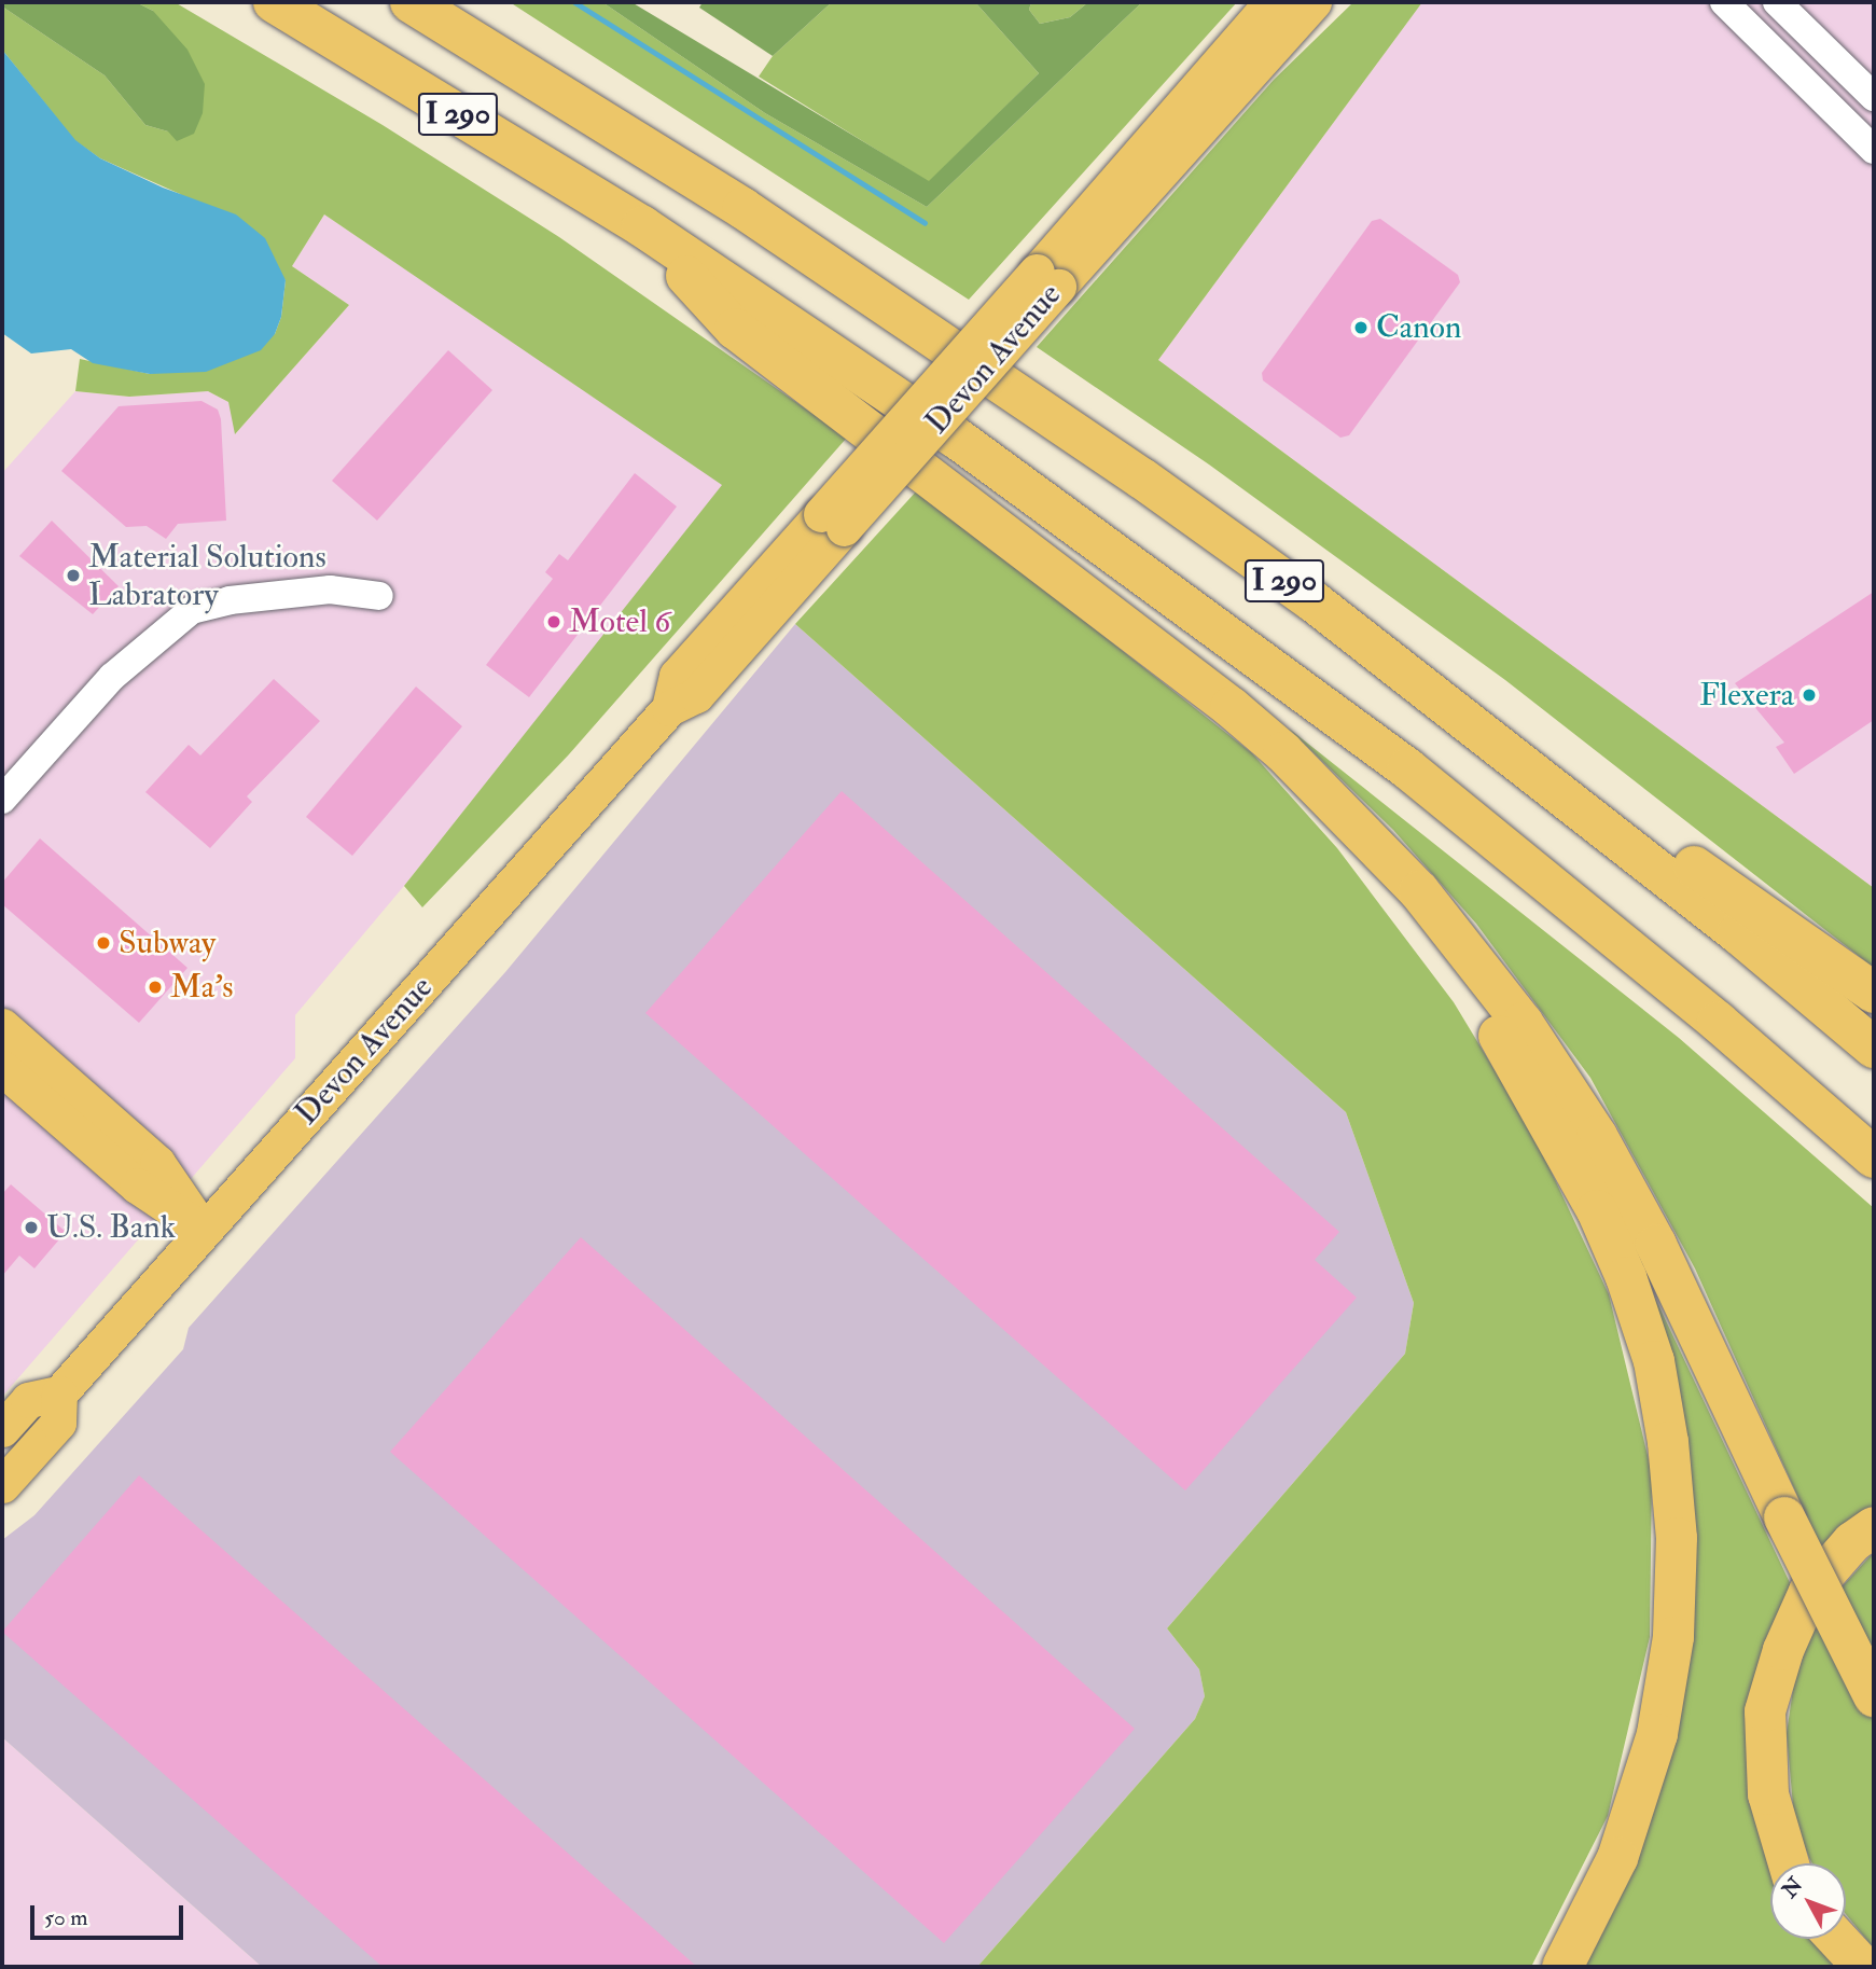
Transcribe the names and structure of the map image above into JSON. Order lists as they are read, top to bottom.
{
  "streets": {
    "highway": ["I 290"],
    "main road": ["Devon Avenue"]
  },
  "places": [
    "Canon",
    "Material Solutions Labratory",
    "Motel 6",
    "Flexera",
    "Subway",
    "Ma's",
    "U.S. Bank"
  ],
  "scale_bar": "50 m",
  "north": "top left"
}
